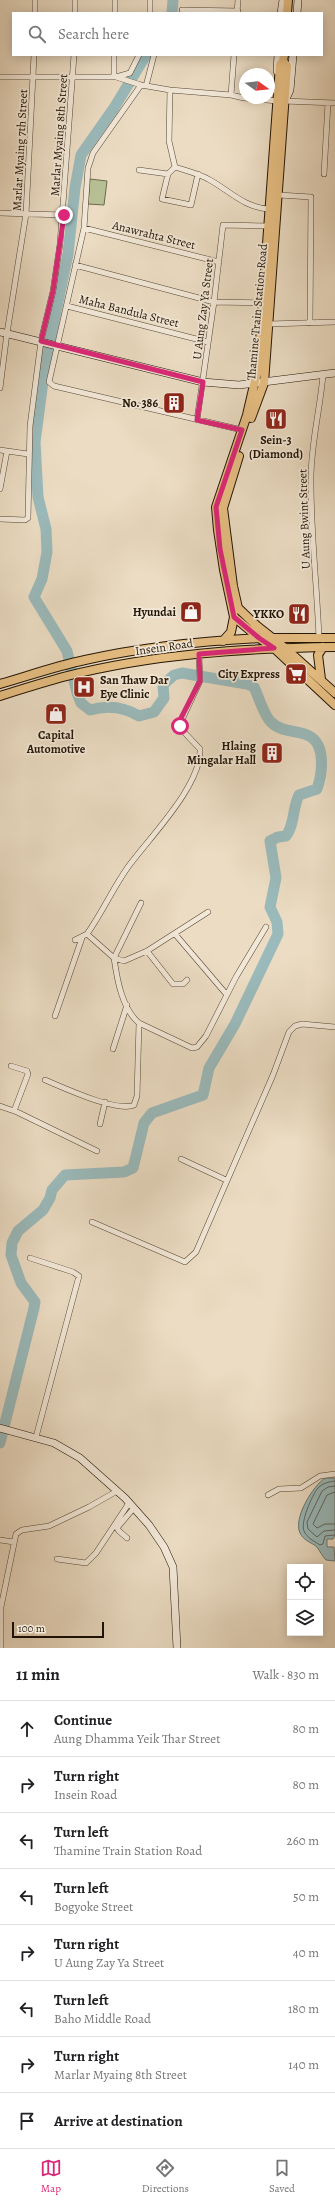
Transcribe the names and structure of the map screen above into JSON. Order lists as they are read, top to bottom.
{
  "streets": {
    "main road": ["Thamine Train Station Road", "Insein Road"],
    "street": [
      "Marlar Myaing 8th Street",
      "Marlar Myaing 7th Street",
      "Anawrahta Street",
      "U Aung Zay Ya Street",
      "Maha Bandula Street",
      "U Aung Bwint Street"
    ]
  },
  "crossings": [
    ["Anawrahta Street", "U Aung Zay Ya Street"],
    ["U Aung Zay Ya Street", "Maha Bandula Street"],
    ["U Aung Zay Ya Street", "Thamine Train Station Road"],
    ["Thamine Train Station Road", "Insein Road"],
    ["U Aung Bwint Street", "Insein Road"]
  ],
  "places": {
    "building": ["No. 386", "Hlaing Mingalar Hall"],
    "restaurant": ["Sein-3 (Diamond)", "YKKO"],
    "shop": ["Hyundai", "Capital Automotive"],
    "supermarket": ["City Express"],
    "hospital": ["San Thaw Dar Eye Clinic"]
  },
  "scale_bar": "100 m",
  "north": "right",
  "page": {
    "search": "Search here",
    "scale": "100 m",
    "heading": ["11 min", "Walk · 830 m"],
    "list": [
      ["Continue", "Aung Dhamma Yeik Thar Street", "80 m"],
      ["Turn right", "Insein Road", "80 m"],
      ["Turn left", "Thamine Train Station Road", "260 m"],
      ["Turn left", "Bogyoke Street", "50 m"],
      ["Turn right", "U Aung Zay Ya Street", "40 m"],
      ["Turn left", "Baho Middle Road", "180 m"],
      ["Turn right", "Marlar Myaing 8th Street", "140 m"],
      "Arrive at destination"
    ],
    "nav": ["Map", "Directions", "Saved"]
  }
}
